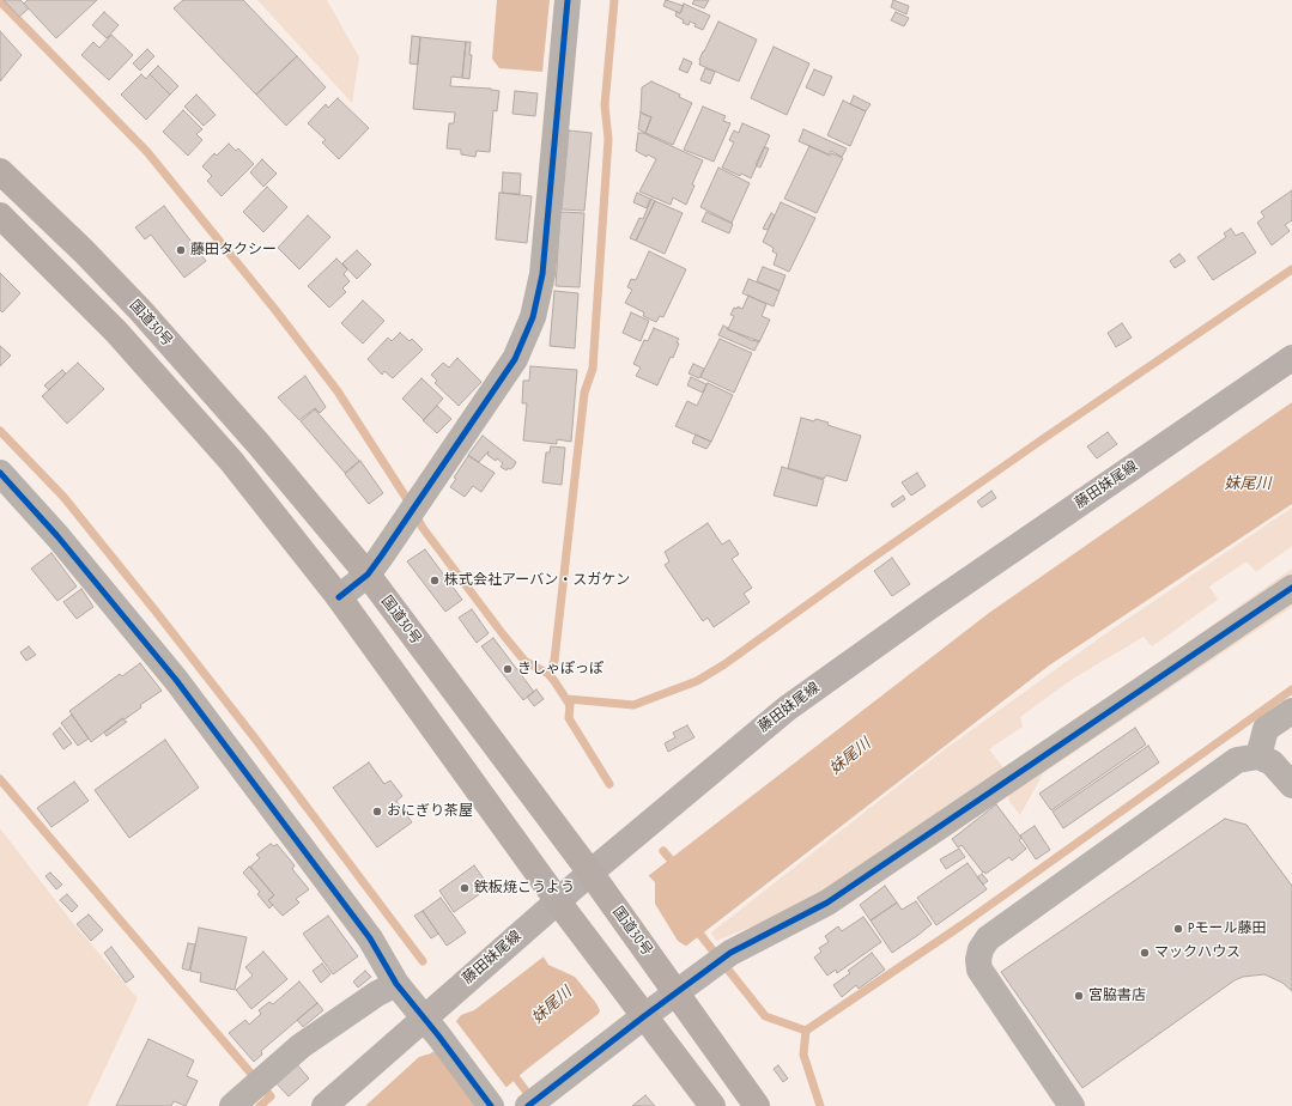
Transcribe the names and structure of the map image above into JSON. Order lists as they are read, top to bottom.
{
  "streets": {
    "highway": ["国道30号"],
    "main road": ["藤田妹尾線"]
  },
  "crossings": [
    ["国道30号", "藤田妹尾線"]
  ],
  "water": ["妹尾川"],
  "places": [
    "藤田タクシー",
    "株式会社アーバン・スガケン",
    "きしゃぽっぽ",
    "おにぎり茶屋",
    "鉄板焼こうよう",
    "Pモール藤田",
    "マックハウス",
    "宮脇書店"
  ]
}
